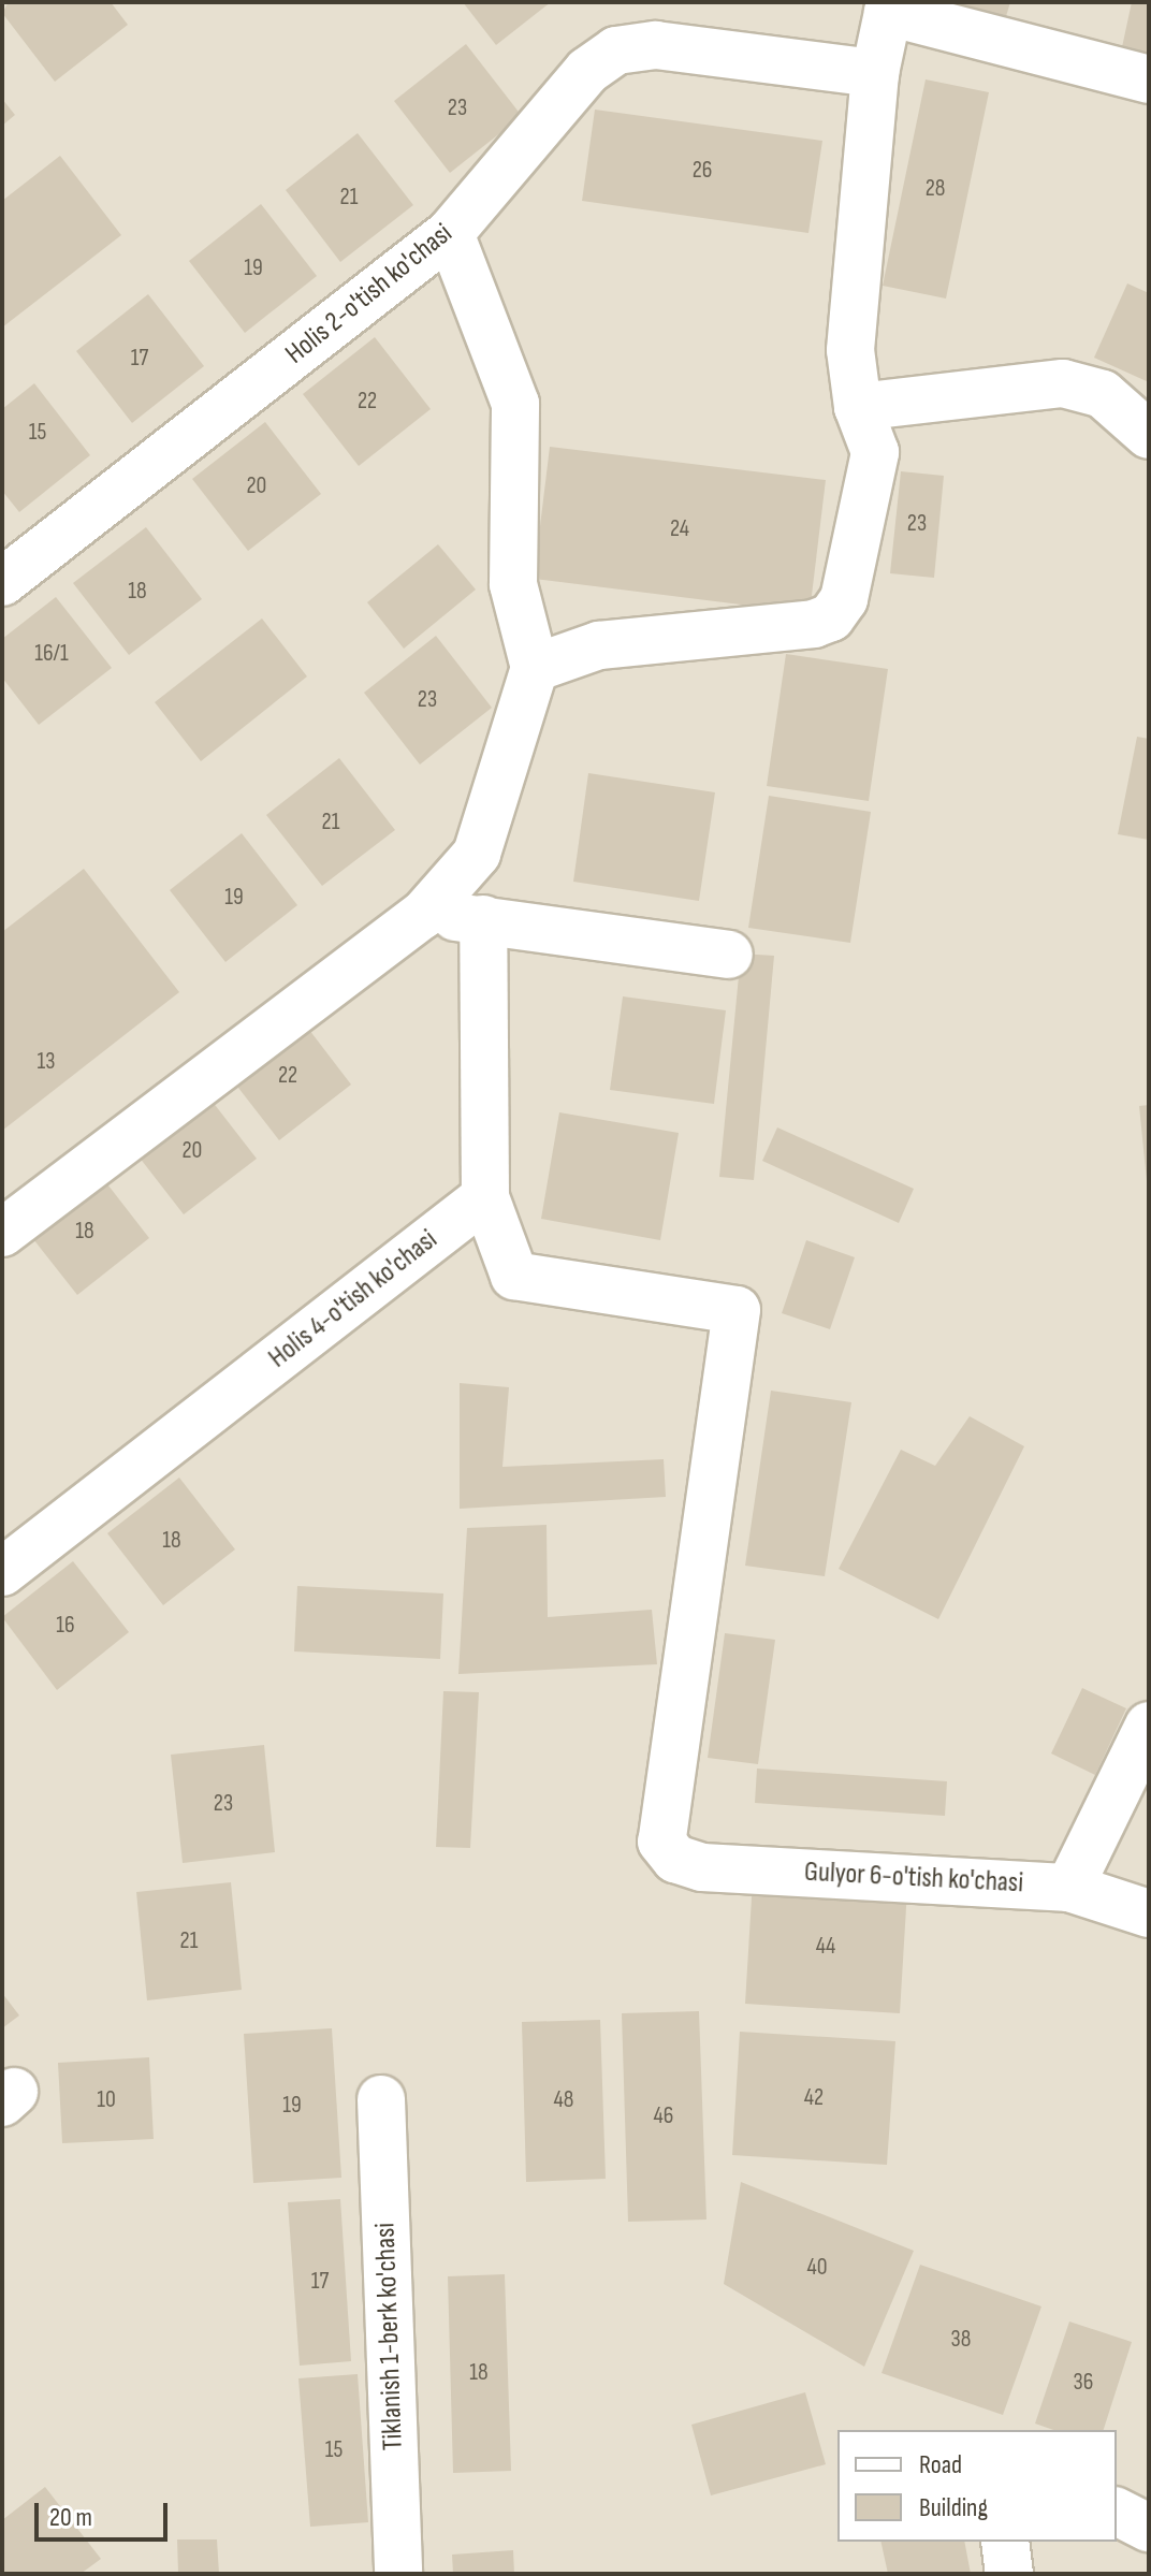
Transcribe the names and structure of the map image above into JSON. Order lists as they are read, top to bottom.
{
  "streets": {
    "street": [
      "Holis 2-o'tish ko'chasi",
      "Holis 4-o'tish ko'chasi",
      "Gulyor 6-o'tish ko'chasi",
      "Tiklanish 1-berk ko'chasi"
    ]
  },
  "crossings": [
    ["Holis 4-o'tish ko'chasi", "Gulyor 6-o'tish ko'chasi"]
  ],
  "house_numbers": [
    "23",
    "26",
    "28",
    "21",
    "19",
    "17",
    "22",
    "15",
    "20",
    "23",
    "24",
    "18",
    "16/1",
    "23",
    "21",
    "19",
    "13",
    "22",
    "20",
    "18",
    "18",
    "16",
    "23",
    "21",
    "44",
    "42",
    "10",
    "48",
    "19",
    "46",
    "40",
    "17",
    "38",
    "18",
    "36",
    "15"
  ],
  "legend": ["Road", "Building"],
  "scale_bar": "20 m"
}
